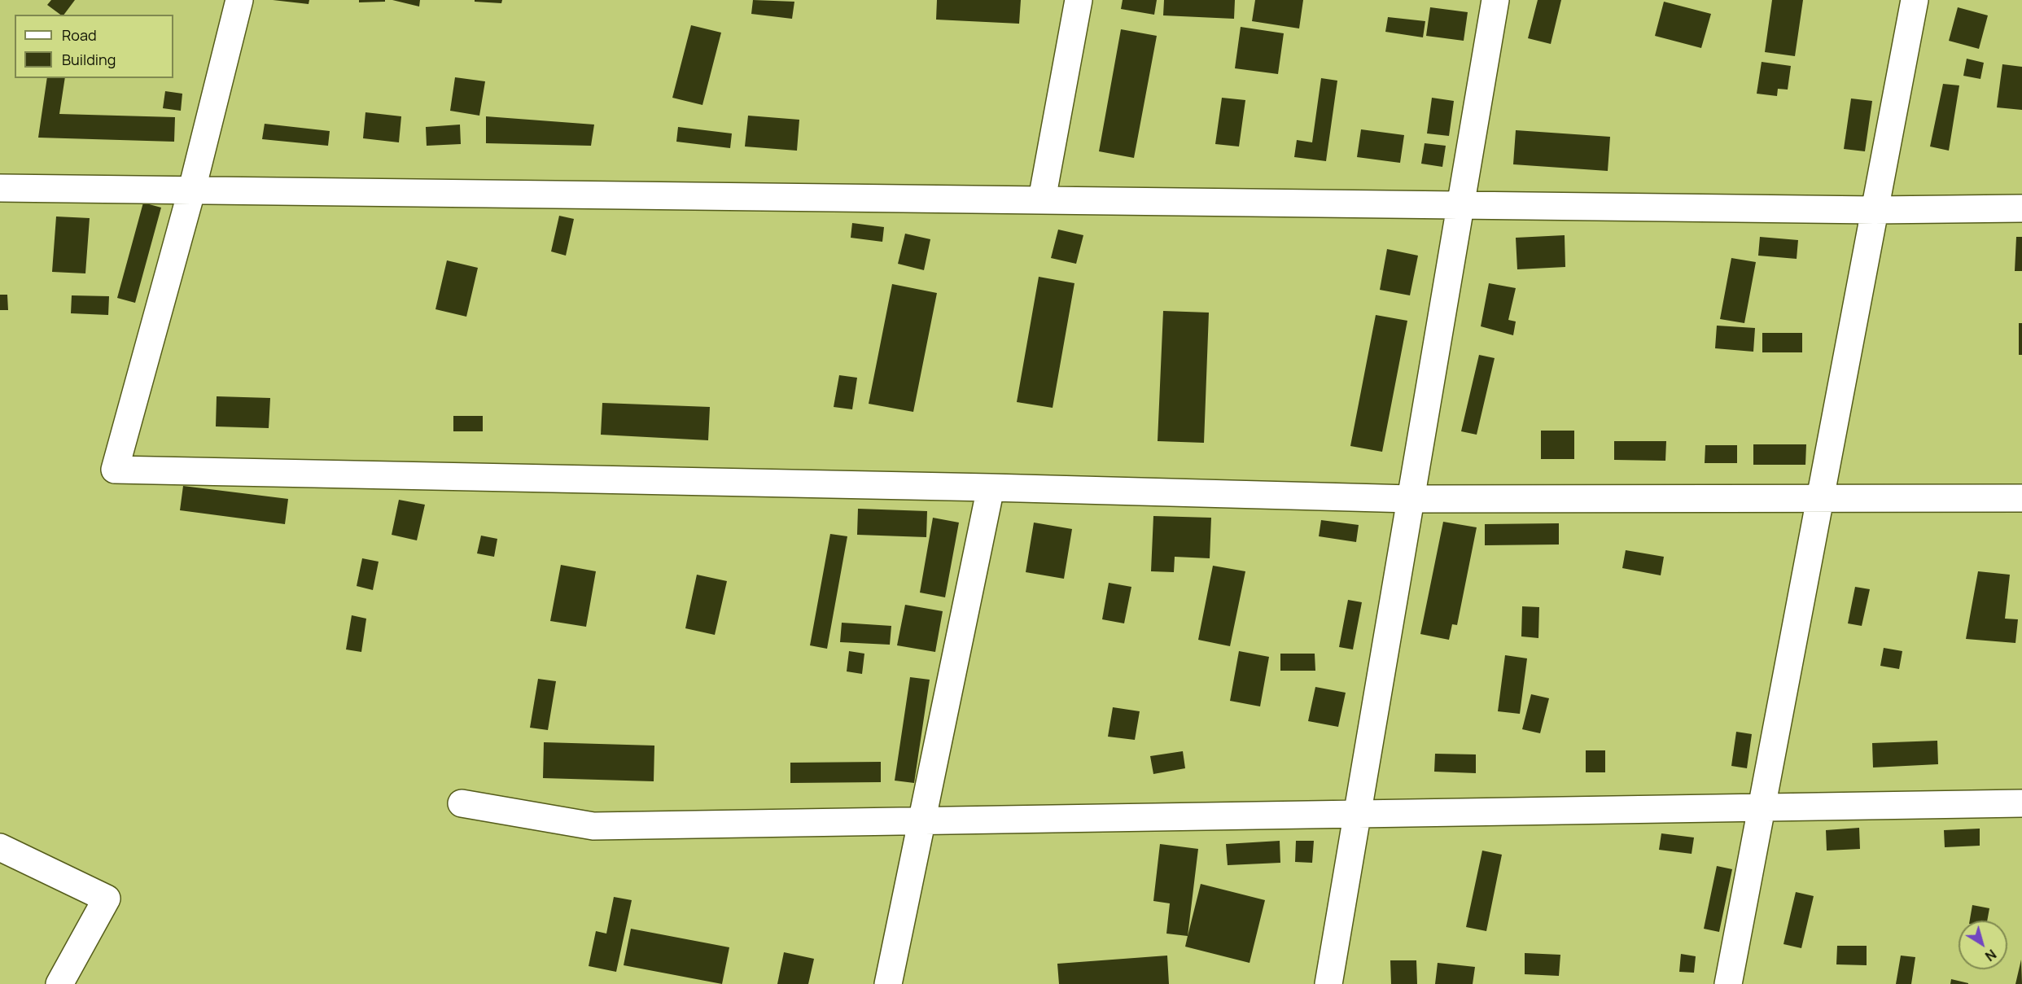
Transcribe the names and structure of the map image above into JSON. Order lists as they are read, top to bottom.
{
  "legend": ["Road", "Building"],
  "north": "bottom right"
}
